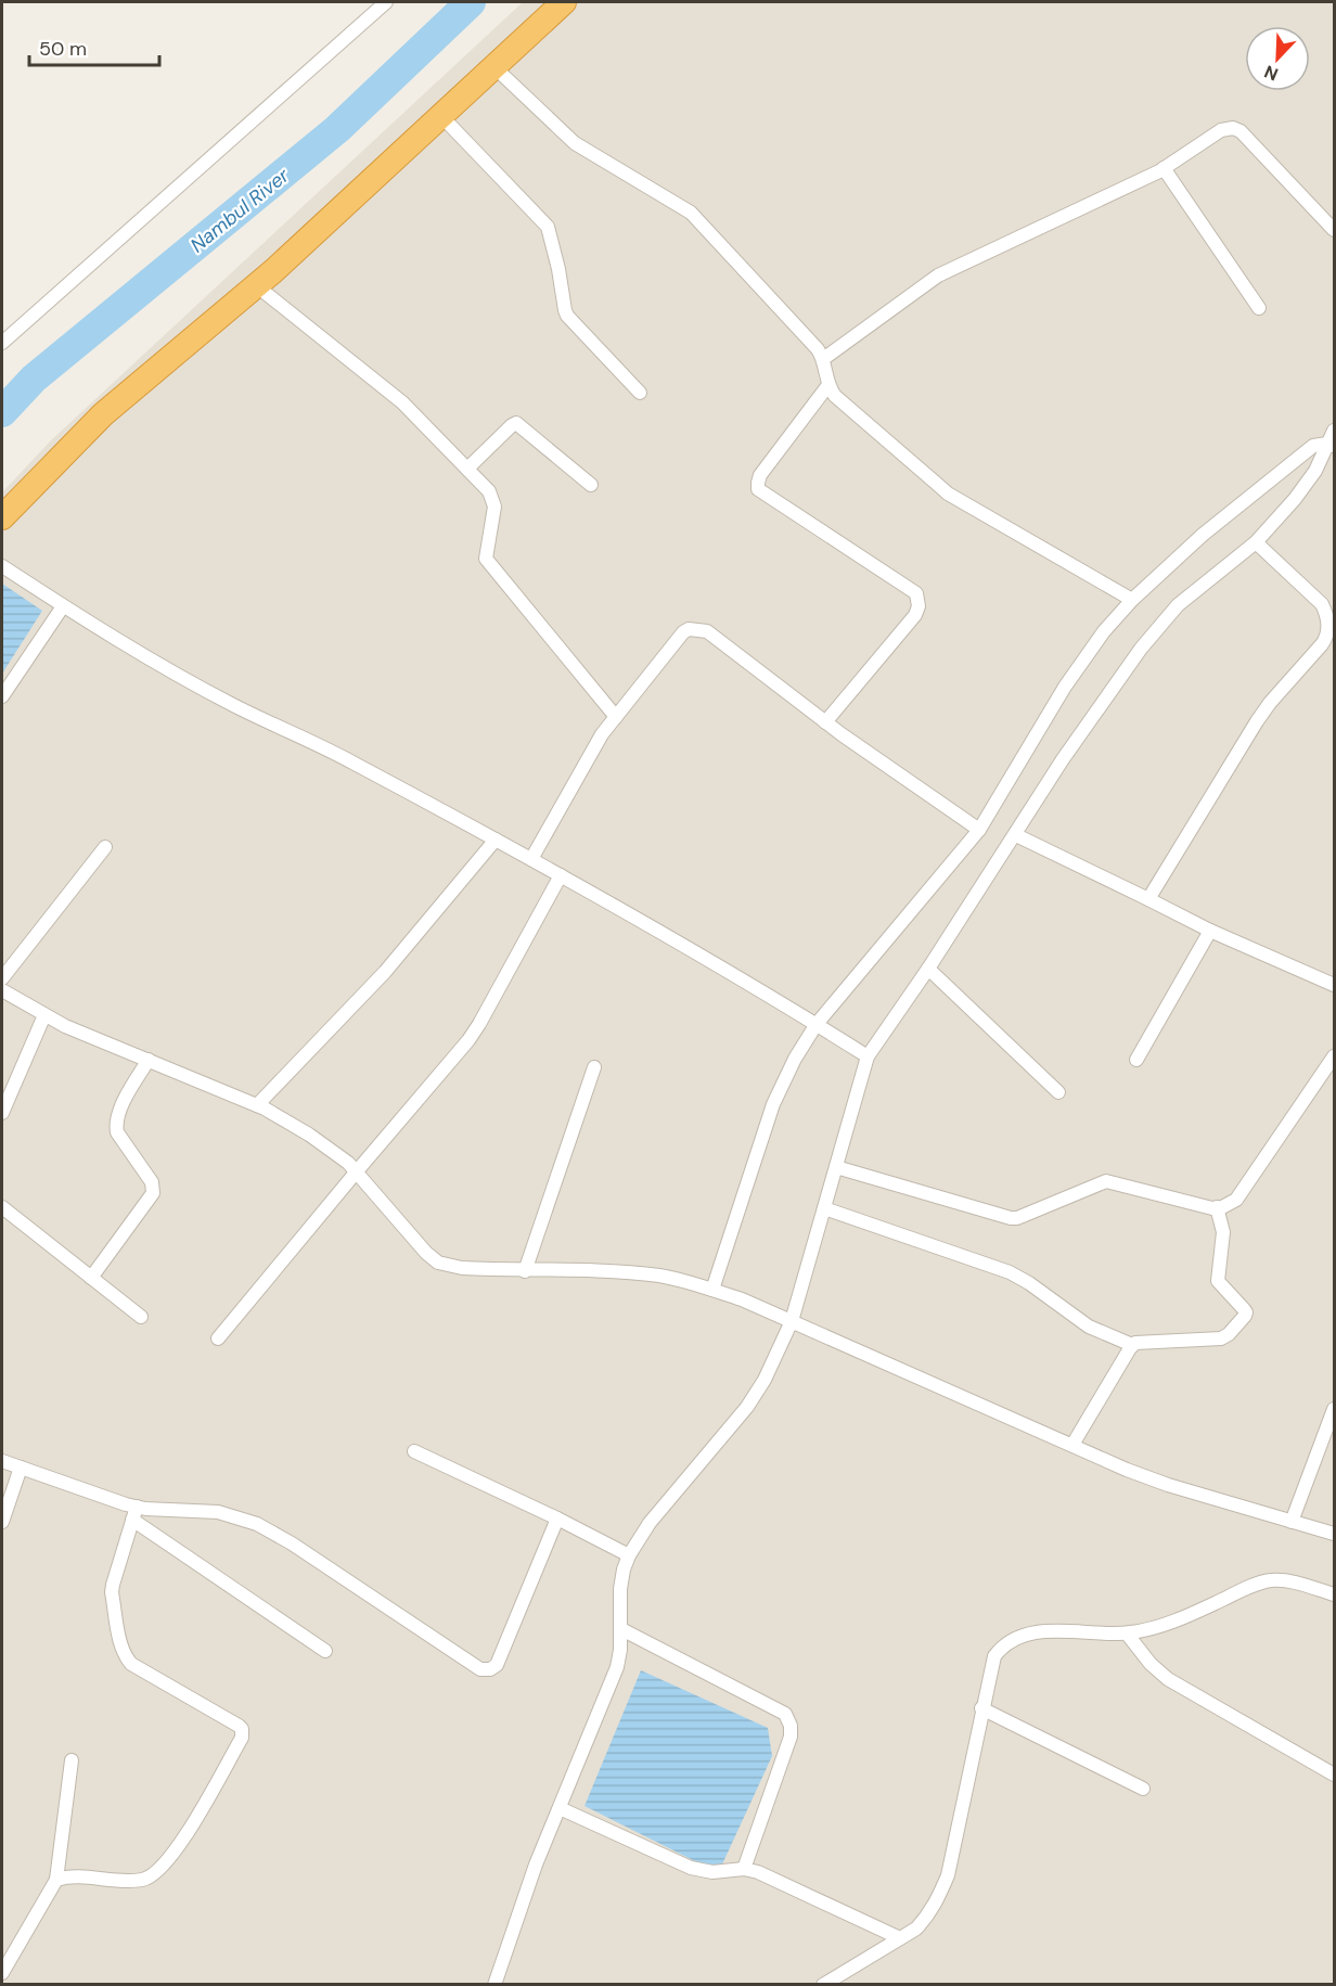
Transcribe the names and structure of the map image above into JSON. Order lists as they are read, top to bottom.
{
  "water": ["Nambul River"],
  "scale_bar": "50 m",
  "north": "bottom left"
}
